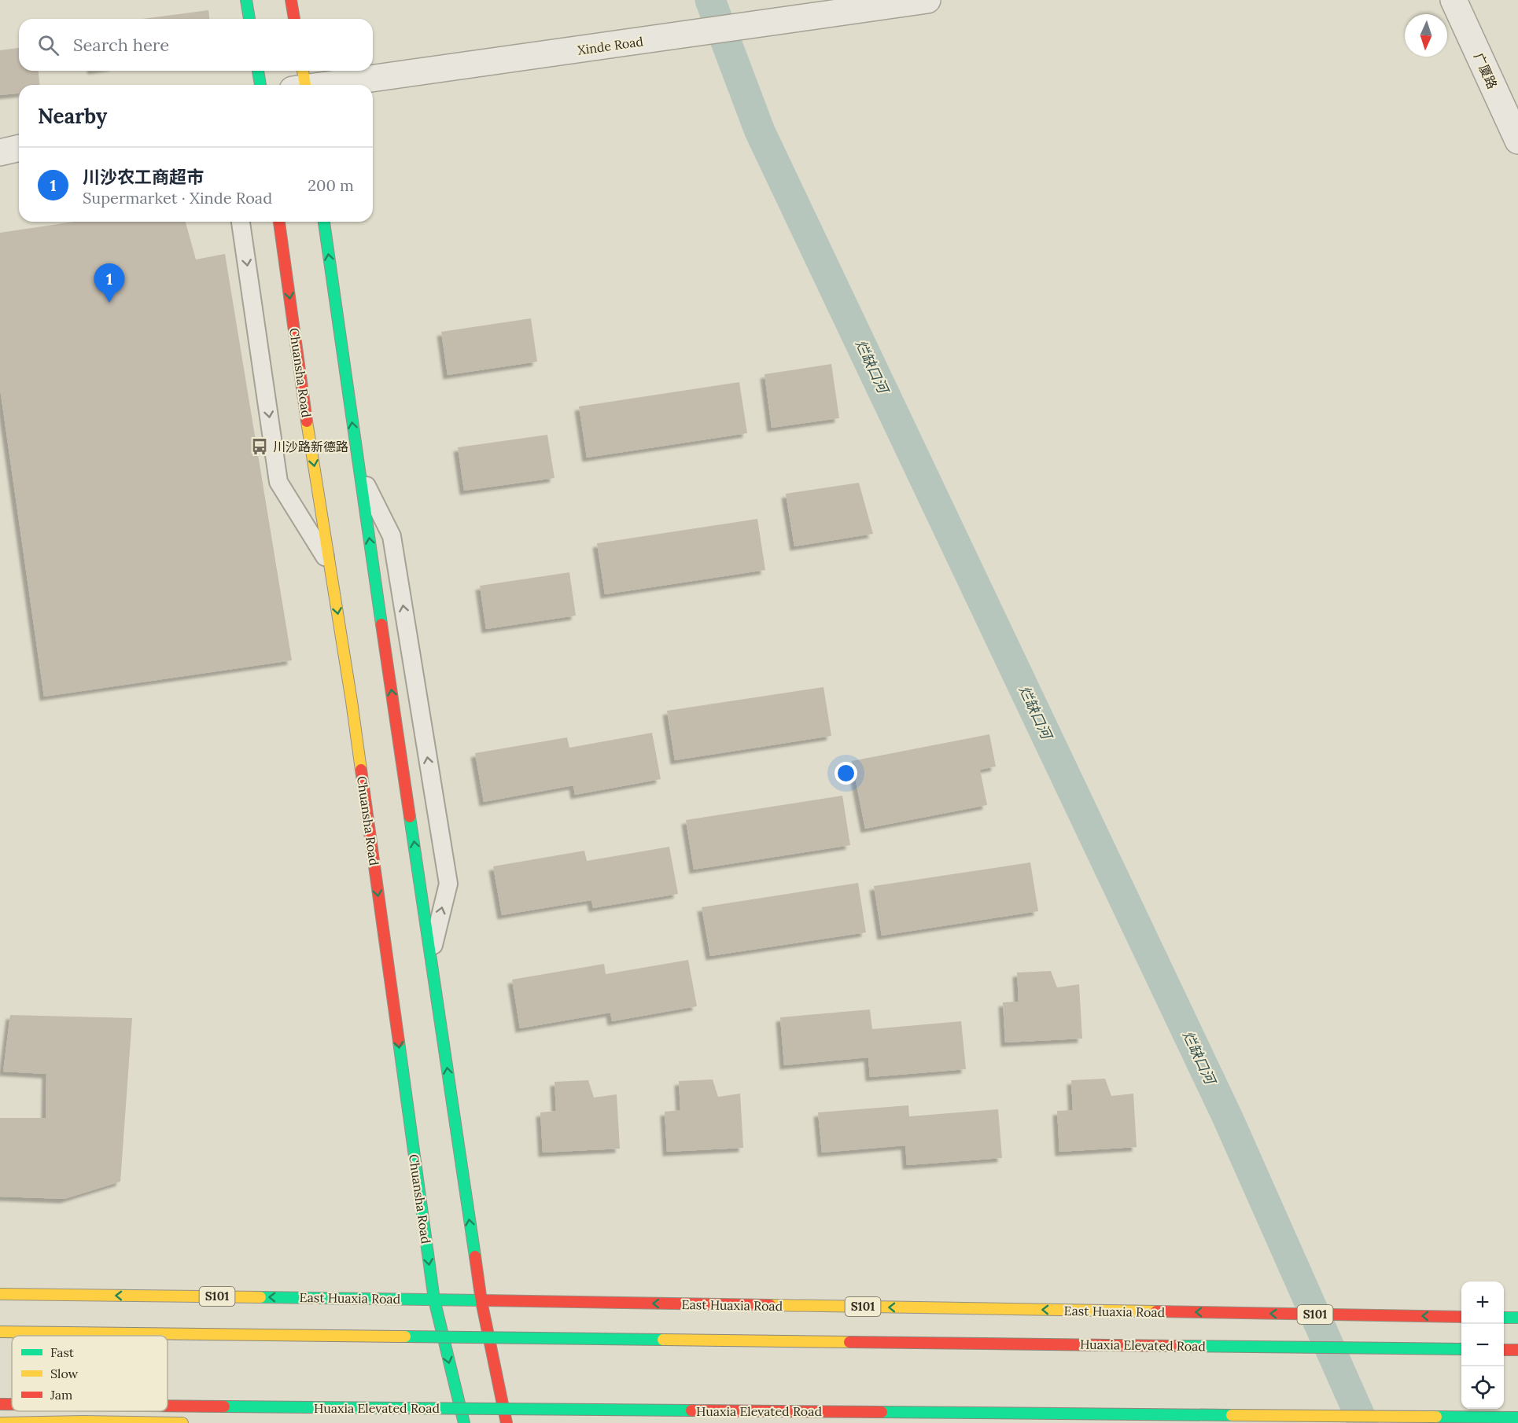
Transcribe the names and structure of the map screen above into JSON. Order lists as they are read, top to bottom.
{
  "streets": {
    "main road": [
      "Chuansha Road",
      "S101",
      "East Huaxia Road",
      "Huaxia Elevated Road"
    ],
    "street": ["Xinde Road", "广厦路"]
  },
  "crossings": [
    ["Chuansha Road", "East Huaxia Road"]
  ],
  "one_way": ["East Huaxia Road"],
  "water": ["烂缺口河"],
  "places": {
    "bus stop": ["川沙路新德路"]
  },
  "legend": ["Fast", "Slow", "Jam"],
  "north": "bottom",
  "page": {
    "search": "Search here",
    "heading": "Nearby",
    "list": [
      {
        "mark": "1",
        "name": "川沙农工商超市",
        "note": "Supermarket · Xinde Road",
        "value": "200 m"
      }
    ],
    "pins": "1",
    "map_buttons": ["+", "−"]
  }
}
